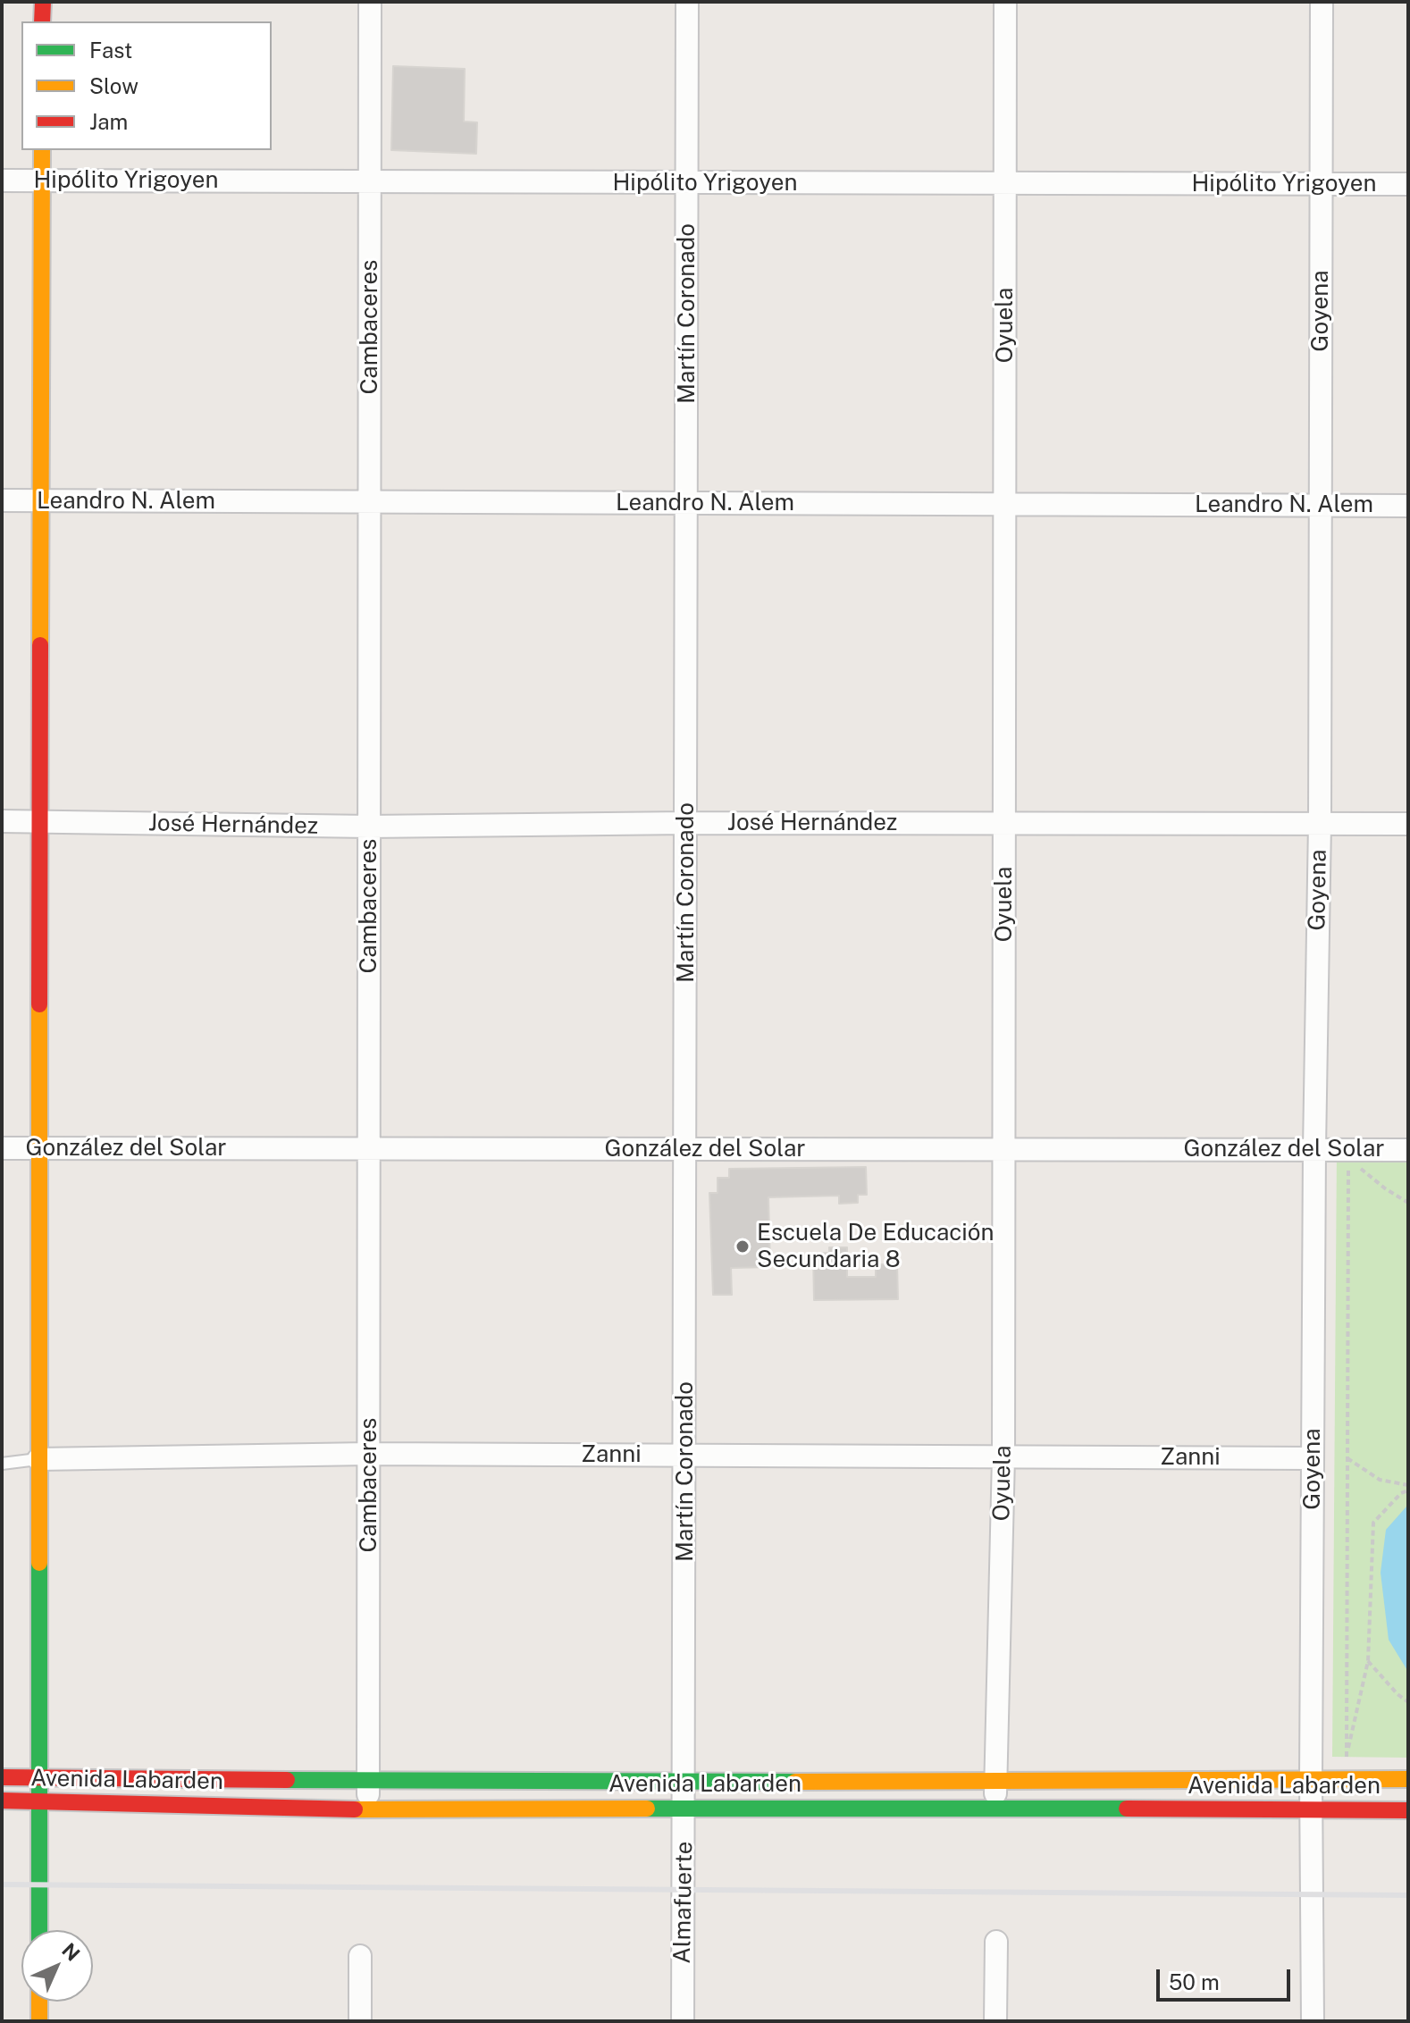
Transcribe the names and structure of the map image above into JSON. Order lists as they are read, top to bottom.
{
  "streets": {
    "street": [
      "Hipólito Yrigoyen",
      "Goyena",
      "Martín Coronado",
      "Oyuela",
      "Cambaceres",
      "Leandro N. Alem",
      "José Hernández",
      "González del Solar",
      "Zanni",
      "Avenida Labarden",
      "Almafuerte"
    ]
  },
  "crossings": [
    ["Hipólito Yrigoyen", "Goyena"],
    ["Hipólito Yrigoyen", "Martín Coronado"],
    ["Hipólito Yrigoyen", "Oyuela"],
    ["Hipólito Yrigoyen", "Cambaceres"],
    ["Goyena", "Leandro N. Alem"],
    ["Goyena", "José Hernández"],
    ["Goyena", "González del Solar"],
    ["Goyena", "Zanni"],
    ["Goyena", "Avenida Labarden"],
    ["Martín Coronado", "Leandro N. Alem"],
    ["Martín Coronado", "José Hernández"],
    ["Martín Coronado", "González del Solar"],
    ["Martín Coronado", "Zanni"],
    ["Martín Coronado", "Avenida Labarden"],
    ["Martín Coronado", "Almafuerte"],
    ["Oyuela", "Leandro N. Alem"],
    ["Oyuela", "José Hernández"],
    ["Oyuela", "González del Solar"],
    ["Oyuela", "Zanni"],
    ["Oyuela", "Avenida Labarden"],
    ["Cambaceres", "Leandro N. Alem"],
    ["Cambaceres", "José Hernández"],
    ["Cambaceres", "González del Solar"],
    ["Cambaceres", "Zanni"],
    ["Cambaceres", "Avenida Labarden"],
    ["Avenida Labarden", "Almafuerte"]
  ],
  "places": ["Escuela De Educación Secundaria 8"],
  "legend": ["Fast", "Slow", "Jam"],
  "scale_bar": "50 m",
  "north": "top right"
}
